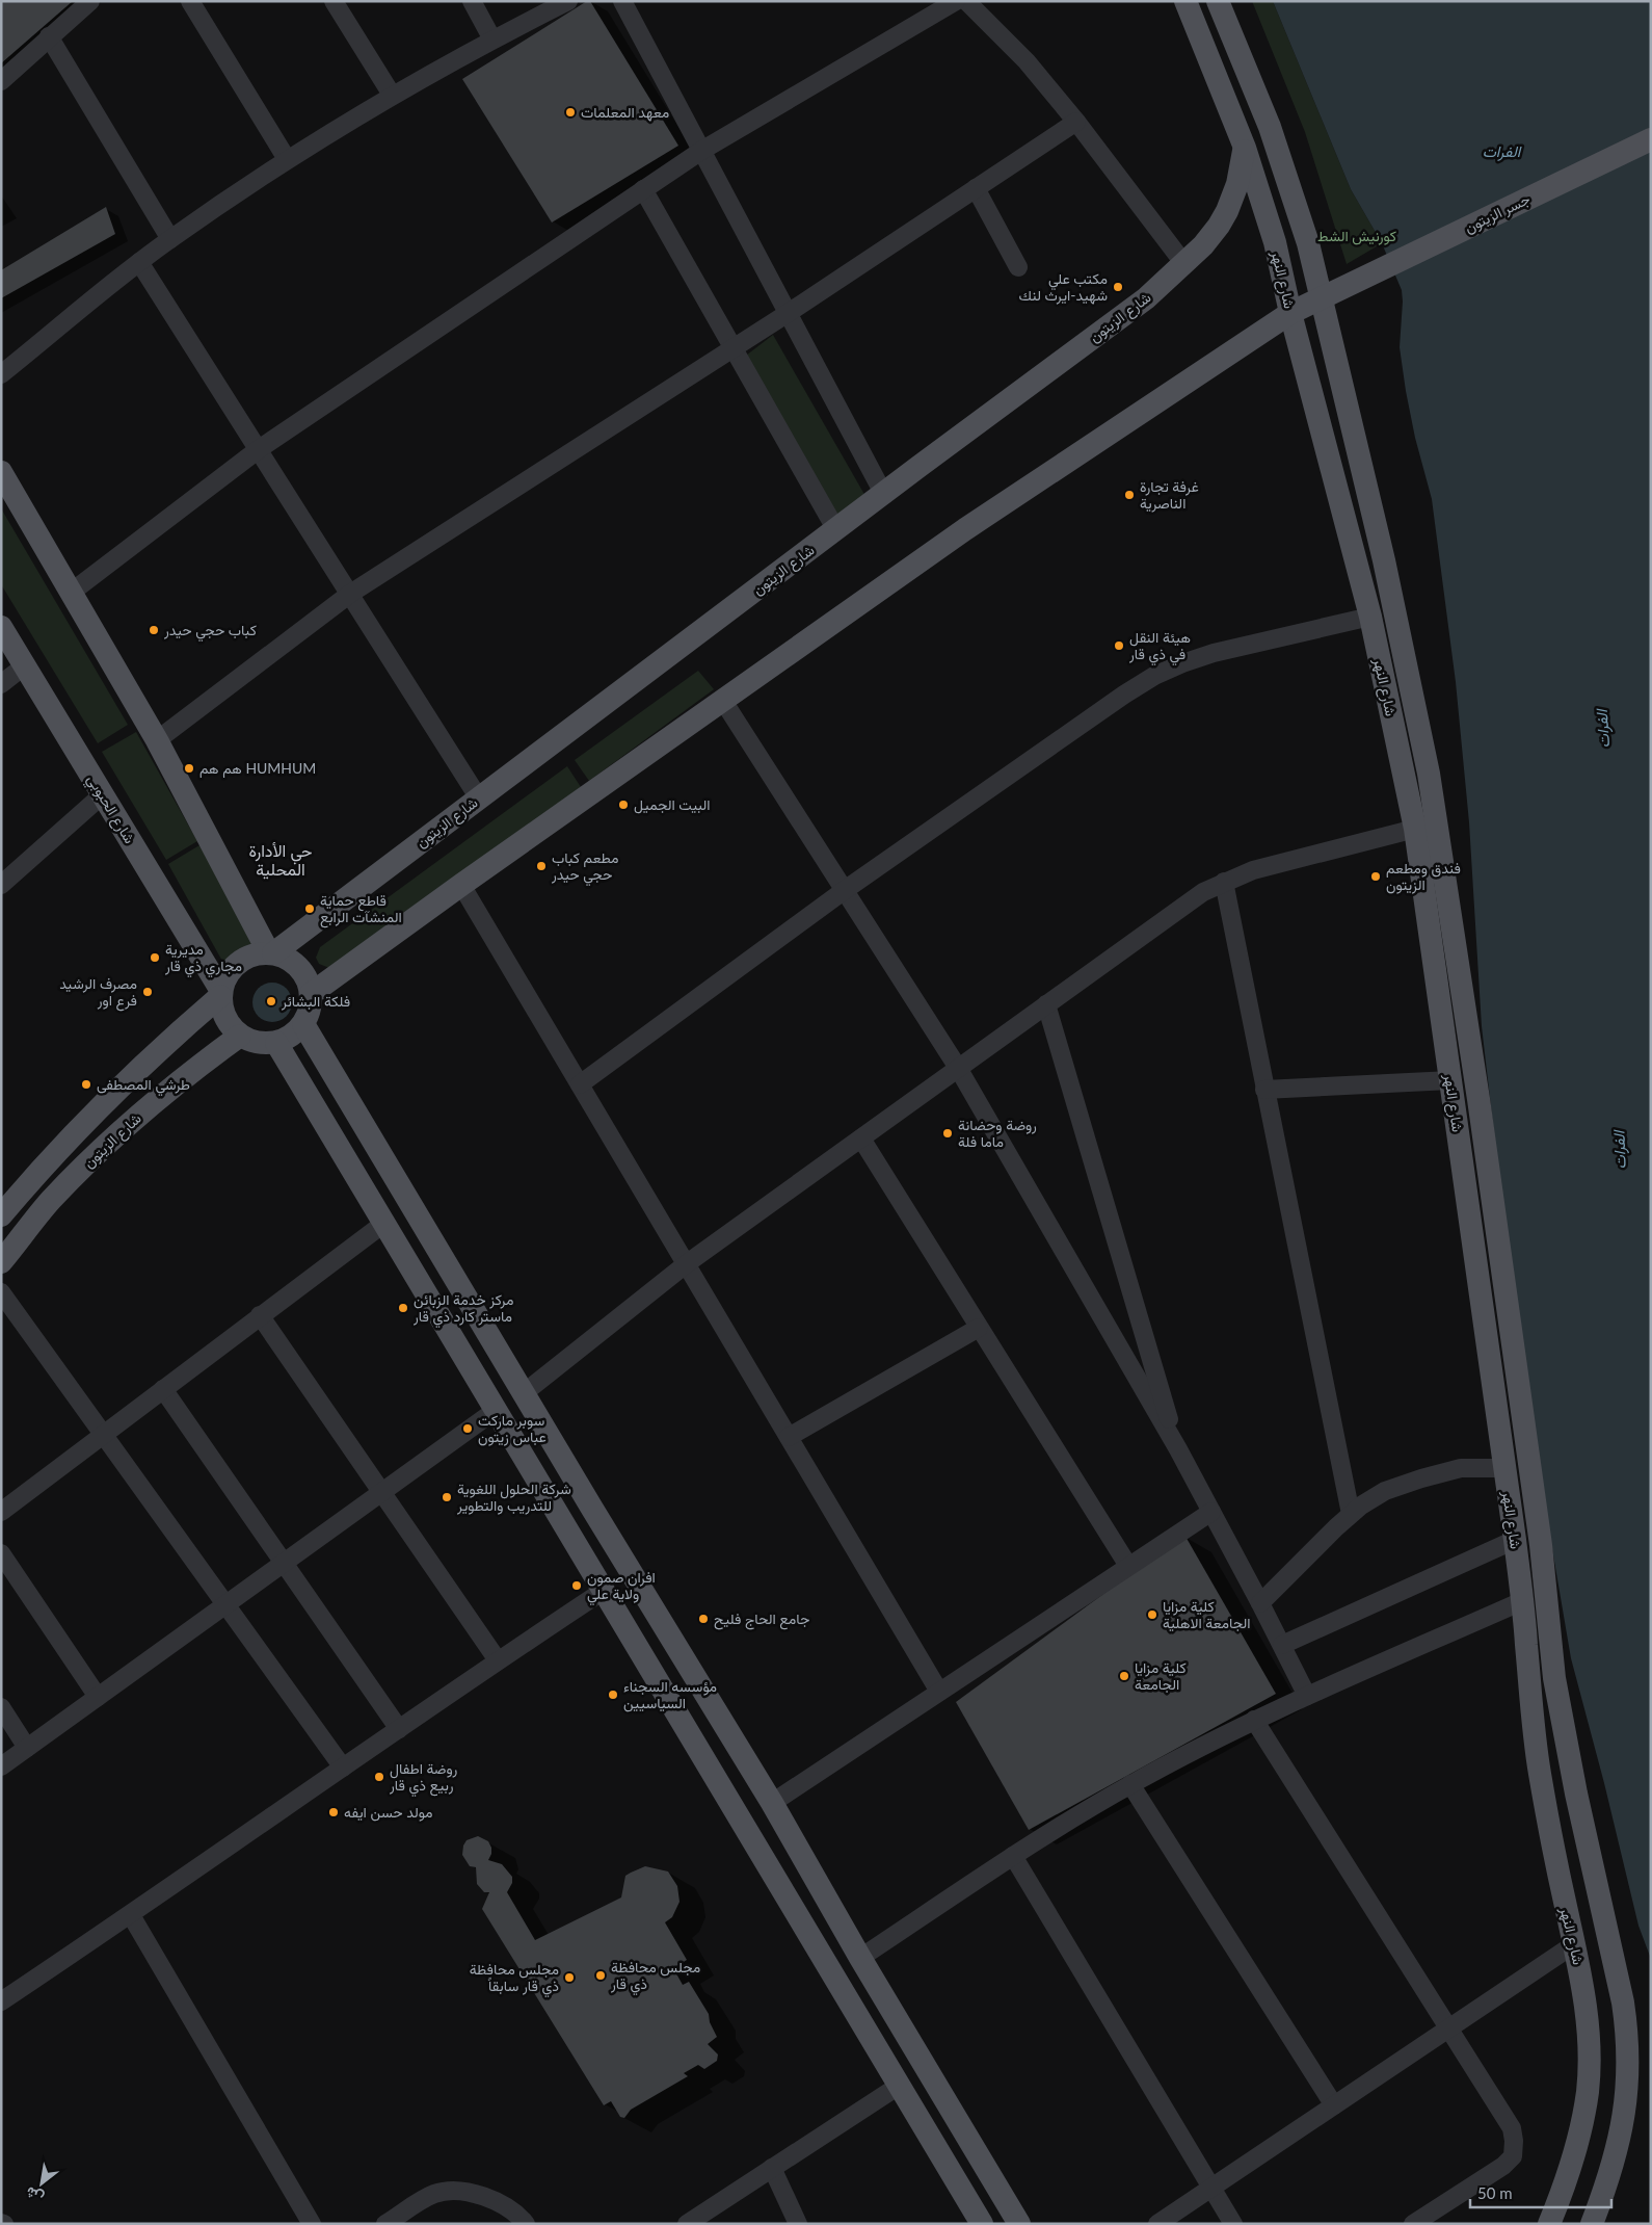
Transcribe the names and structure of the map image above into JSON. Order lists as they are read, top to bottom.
{
  "streets": {
    "main road": [
      "جسر الزيتون",
      "شارع النهر",
      "شارع الزيتون",
      "شارع الحبوبي"
    ]
  },
  "crossings": [
    ["جسر الزيتون", "شارع النهر"],
    ["شارع النهر", "شارع الزيتون"],
    ["شارع الزيتون", "شارع الحبوبي"]
  ],
  "districts": ["حي الأدارة المحلية"],
  "water": ["الفرات"],
  "parks": ["كورنيش الشط"],
  "places": [
    "معهد المعلمات",
    "مكتب علي شهيد-ايرث لنك",
    "غرفة تجارة الناصرية",
    "كباب حجي حيدر",
    "هيئة النقل في ذي قار",
    "هم هم HUMHUM",
    "البيت الجميل",
    "مطعم كباب حجي حيدر",
    "فندق ومطعم الزيتون",
    "قاطع حماية المنشآت الرابع",
    "مديرية مجاري ذي قار",
    "مصرف الرشيد فرع اور",
    "فلكة البشائر",
    "طرشي المصطفى",
    "روضة وحضانة ماما فلة",
    "مركز خدمة الزبائن ماستر كارد ذي قار",
    "سوبر ماركت عباس زيتون",
    "شركة الحلول اللغوية للتدريب والتطوير",
    "افران صمون ولاية علي",
    "كلية مزايا الجامعة الاهلية",
    "جامع الحاج فليح",
    "كلية مزايا الجامعة",
    "مؤسسه السجناء السياسيين",
    "روضة اطفال ربيع ذي قار",
    "مولد حسن ايفه",
    "مجلس محافظة ذي قار",
    "مجلس محافظة ذي قار سابقاً"
  ],
  "scale_bar": "50 m",
  "north": "bottom left"
}
